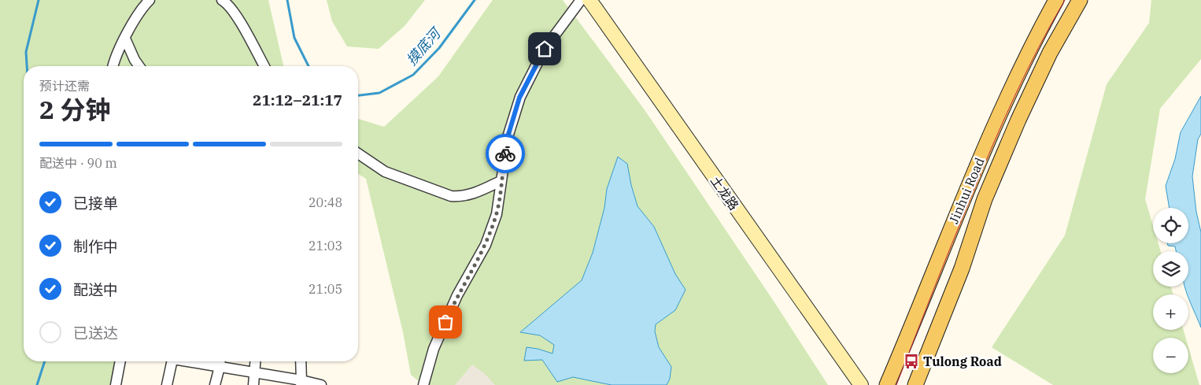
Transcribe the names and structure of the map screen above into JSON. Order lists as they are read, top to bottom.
{
  "streets": {
    "main road": ["Jinhui Road"],
    "street": ["土龙路"]
  },
  "water": ["摸底河"],
  "places": {
    "bus stop": ["Tulong Road"]
  },
  "page": {
    "heading": ["2 分钟", "预计还需", "21:12–21:17"],
    "bar": "配送中 · 90 m",
    "list": [
      ["已接单", "20:48"],
      ["制作中", "21:03"],
      ["配送中", "21:05"],
      "已送达"
    ],
    "map_buttons": ["+", "−"]
  }
}
